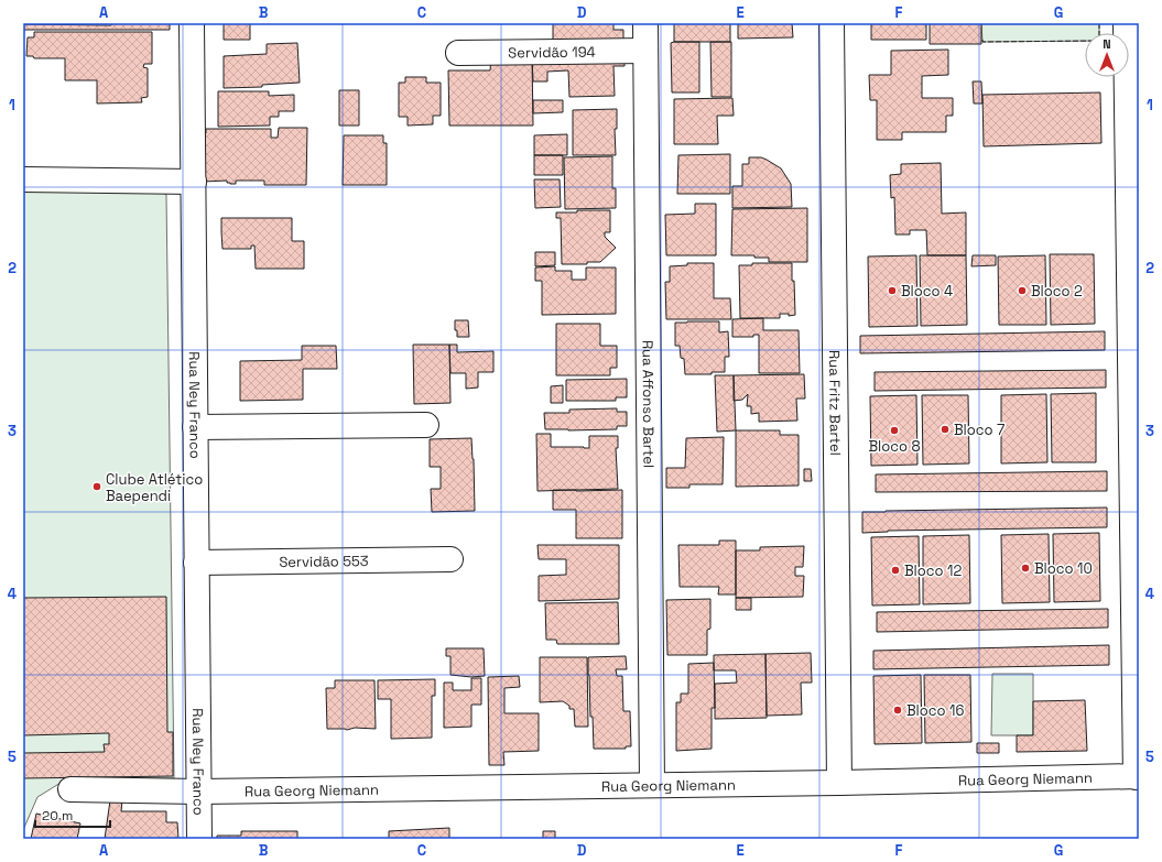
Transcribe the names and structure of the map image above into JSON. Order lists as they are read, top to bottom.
{
  "streets": {
    "street": [
      "Servidão 194",
      "Rua Fritz Bartel",
      "Rua Affonso Bartel",
      "Rua Ney Franco",
      "Servidão 553",
      "Rua Georg Niemann"
    ]
  },
  "crossings": [
    ["Servidão 194", "Rua Affonso Bartel"],
    ["Rua Fritz Bartel", "Rua Georg Niemann"],
    ["Rua Affonso Bartel", "Rua Georg Niemann"],
    ["Rua Ney Franco", "Servidão 553"],
    ["Rua Ney Franco", "Rua Georg Niemann"]
  ],
  "places": [
    "Bloco 4",
    "Bloco 2",
    "Bloco 7",
    "Bloco 8",
    "Clube Atlético Baependi",
    "Bloco 10",
    "Bloco 12",
    "Bloco 16"
  ],
  "scale_bar": "20 m",
  "north": "top",
  "grid": {
    "columns": [
      "A",
      "B",
      "C",
      "D",
      "E",
      "F",
      "G"
    ],
    "rows": [
      "1",
      "2",
      "3",
      "4",
      "5"
    ]
  }
}
